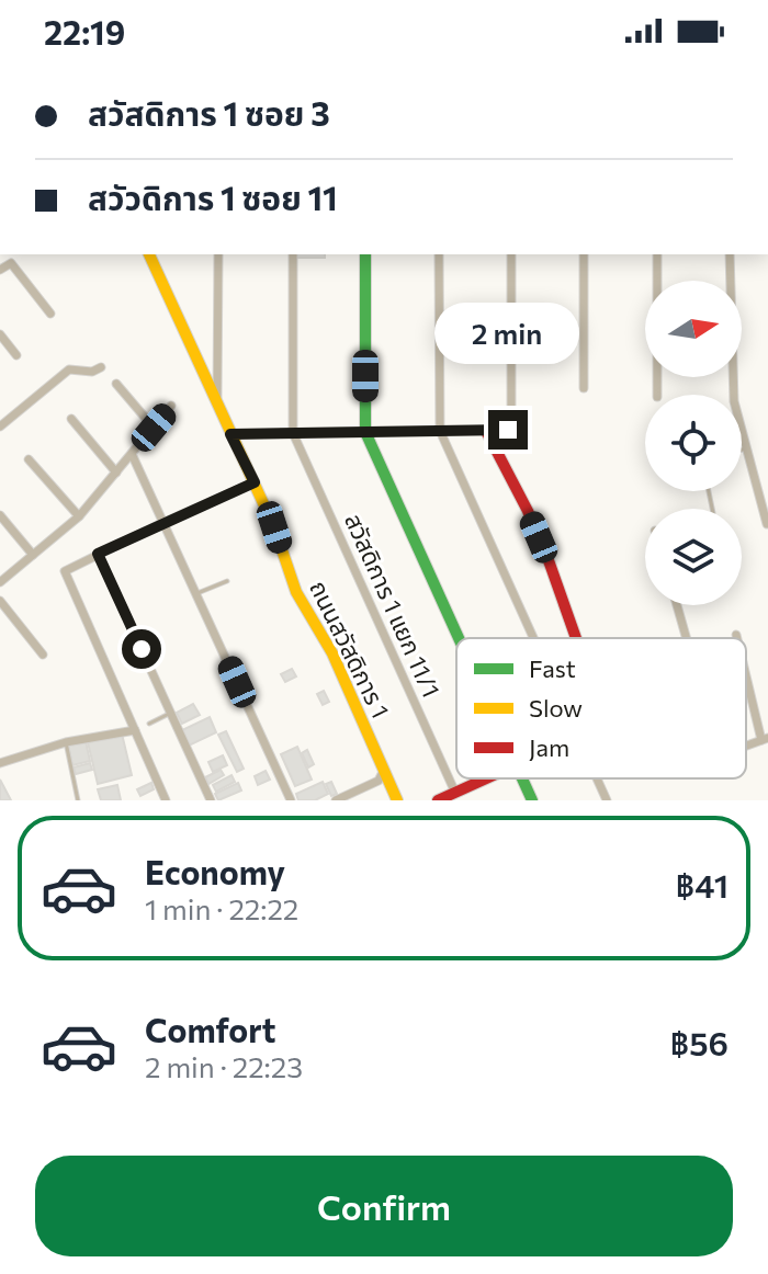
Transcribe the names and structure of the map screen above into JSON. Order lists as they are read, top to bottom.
{
  "streets": {
    "street": ["สวัสดิการ 1 แยก 11/1", "ถนนสวัสดิการ 1"]
  },
  "legend": ["Fast", "Slow", "Jam"],
  "north": "right",
  "page": {
    "status": "22:19",
    "banner": ["สวัสดิการ 1 ซอย 3", "สวัวดิการ 1 ซอย 11"],
    "bubble": "2 min",
    "list": [
      {
        "name": "Economy",
        "note": "1 min · 22:22",
        "value": "฿41"
      },
      {
        "name": "Comfort",
        "note": "2 min · 22:23",
        "value": "฿56"
      }
    ],
    "buttons": "Confirm"
  }
}
